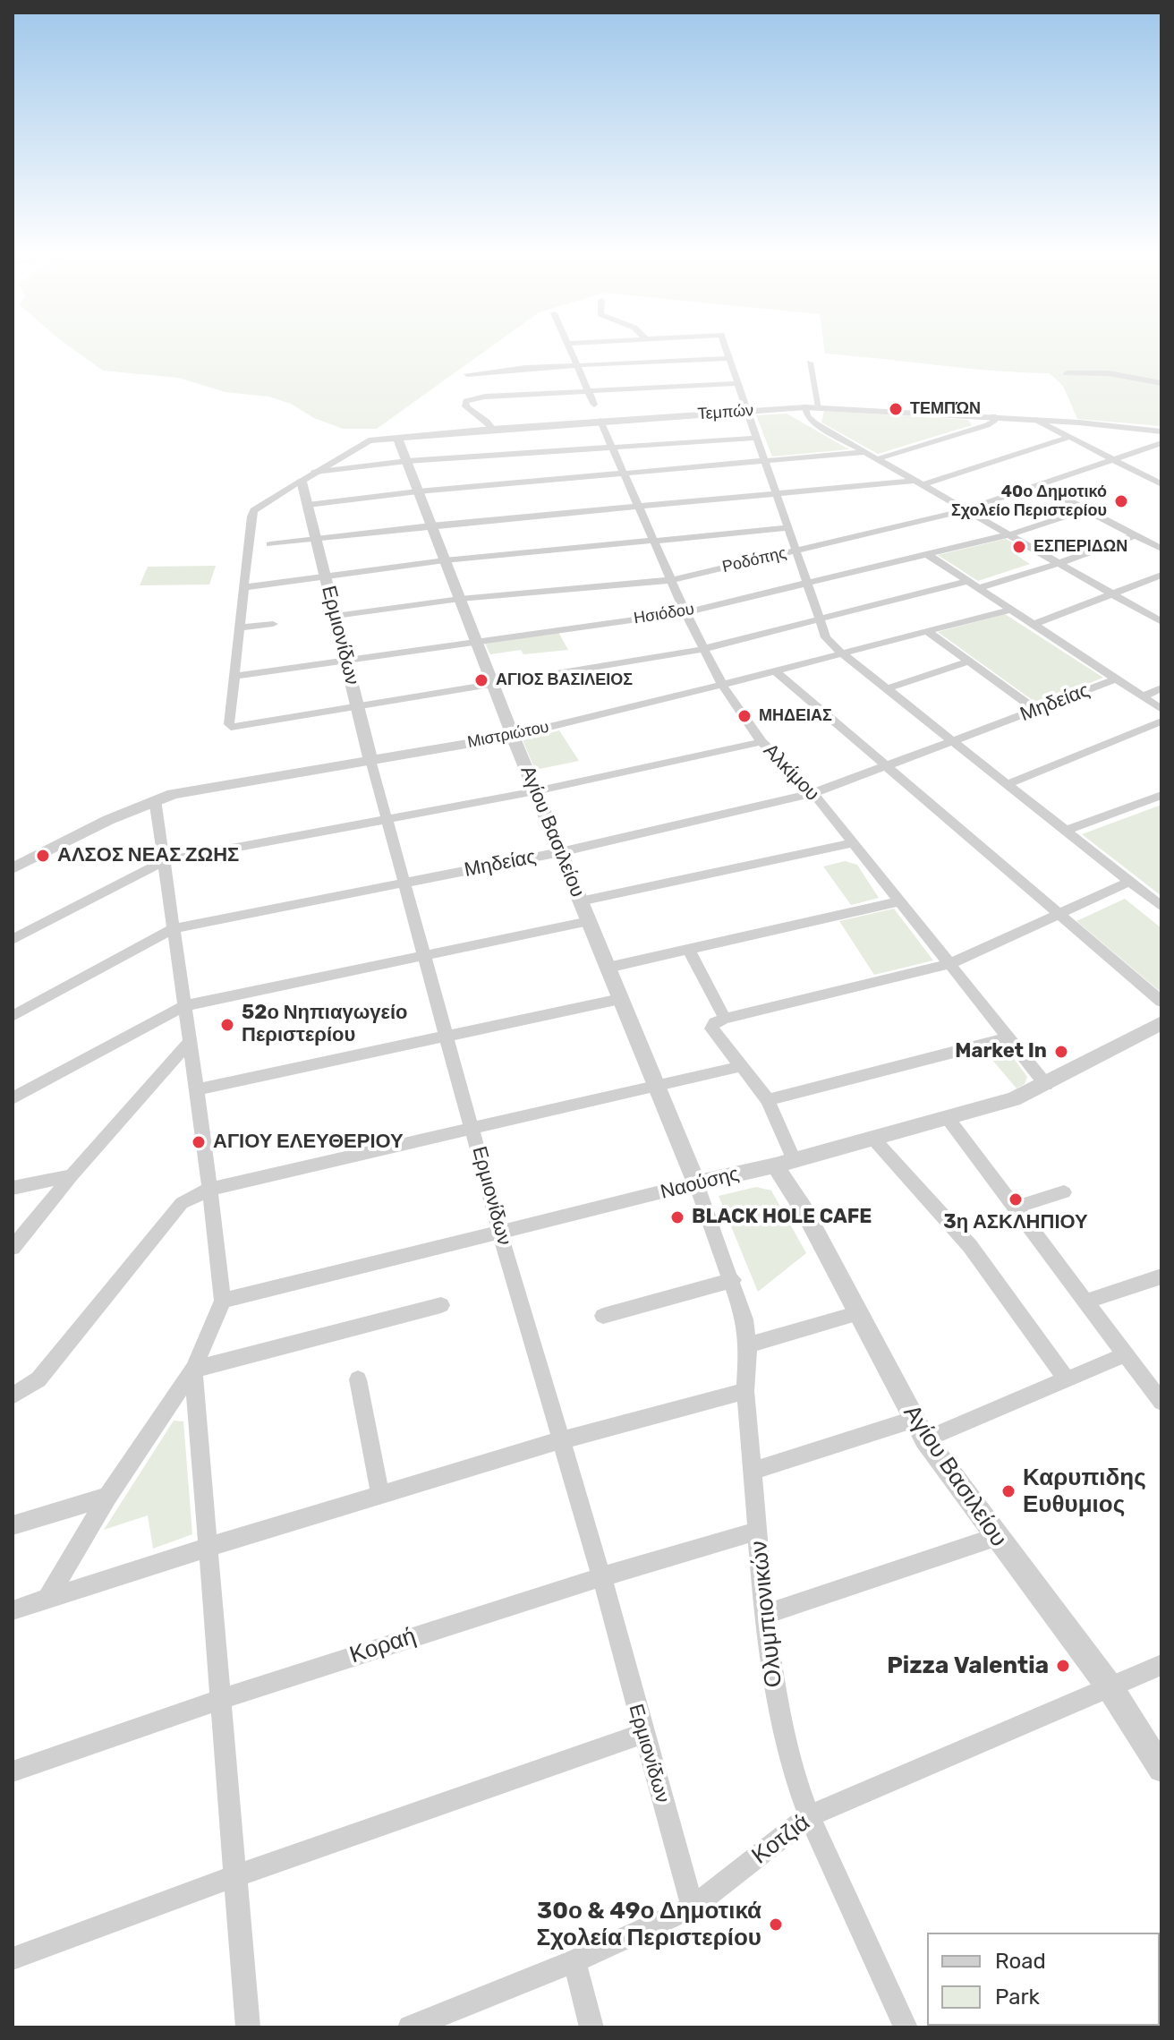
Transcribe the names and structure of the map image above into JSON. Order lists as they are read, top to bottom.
{
  "streets": {
    "street": [
      "Τεμπών",
      "Ροδόπης",
      "Ησιόδου",
      "Ερμιονίδων",
      "Μηδείας",
      "Μιστριώτου",
      "Αλκίμου",
      "Αγίου Βασιλείου",
      "Ναούσης",
      "Ολυμπιονικών",
      "Κοραή",
      "Κοτζιά"
    ]
  },
  "crossings": [
    ["Τεμπών", "Ερμιονίδων"],
    ["Τεμπών", "Αλκίμου"],
    ["Τεμπών", "Αγίου Βασιλείου"],
    ["Ροδόπης", "Ερμιονίδων"],
    ["Ροδόπης", "Αλκίμου"],
    ["Ροδόπης", "Αγίου Βασιλείου"],
    ["Ησιόδου", "Ερμιονίδων"],
    ["Ησιόδου", "Αλκίμου"],
    ["Ησιόδου", "Αγίου Βασιλείου"],
    ["Ερμιονίδων", "Μηδείας"],
    ["Ερμιονίδων", "Μιστριώτου"],
    ["Ερμιονίδων", "Ναούσης"],
    ["Ερμιονίδων", "Κοραή"],
    ["Ερμιονίδων", "Κοτζιά"],
    ["Μηδείας", "Αλκίμου"],
    ["Μηδείας", "Αγίου Βασιλείου"],
    ["Μιστριώτου", "Αλκίμου"],
    ["Μιστριώτου", "Αγίου Βασιλείου"],
    ["Αλκίμου", "Ναούσης"],
    ["Αγίου Βασιλείου", "Ναούσης"],
    ["Αγίου Βασιλείου", "Ολυμπιονικών"],
    ["Αγίου Βασιλείου", "Κοτζιά"],
    ["Ναούσης", "Ολυμπιονικών"],
    ["Ολυμπιονικών", "Κοραή"],
    ["Ολυμπιονικών", "Κοτζιά"]
  ],
  "places": [
    "ΤΕΜΠΏΝ",
    "40ο Δημοτικό Σχολείο Περιστερίου",
    "ΕΣΠΕΡΙΔΩΝ",
    "ΑΓΙΟΣ ΒΑΣΙΛΕΙΟΣ",
    "ΜΗΔΕΙΑΣ",
    "ΑΛΣΟΣ ΝΕΑΣ ΖΩΗΣ",
    "52ο Νηπιαγωγείο Περιστερίου",
    "Market In",
    "ΑΓΙΟΥ ΕΛΕΥΘΕΡΙΟΥ",
    "3η ΑΣΚΛΗΠΙΟΥ",
    "BLACK HOLE CAFE",
    "Καρυπιδης Ευθυμιος",
    "Pizza Valentia",
    "30ο & 49ο Δημοτικά Σχολεία Περιστερίου"
  ],
  "legend": ["Road", "Park"]
}
